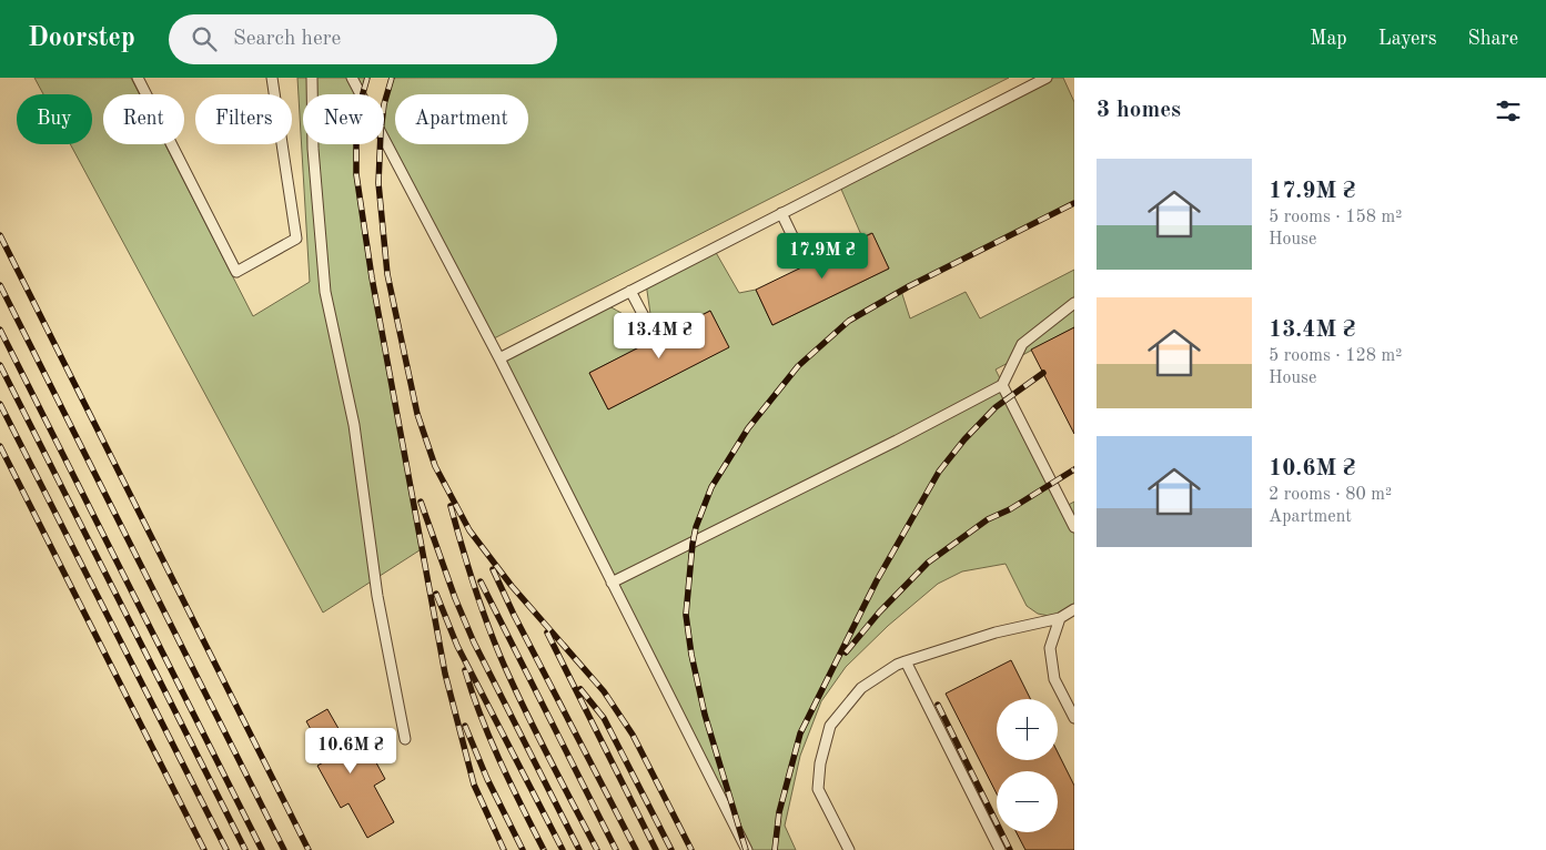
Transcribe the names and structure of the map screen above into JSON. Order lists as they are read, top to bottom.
{
  "page": {
    "header": "Doorstep",
    "search": "Search here",
    "nav": ["Map", "Layers", "Share"],
    "heading": "3 homes",
    "chip": [
      "Buy",
      "Rent",
      "Filters",
      "New",
      "Apartment"
    ],
    "list": [
      {
        "name": "17.9M ₴",
        "note": "5 rooms · 158 m² · House"
      },
      {
        "name": "13.4M ₴",
        "note": "5 rooms · 128 m² · House"
      },
      {
        "name": "10.6M ₴",
        "note": "2 rooms · 80 m² · Apartment"
      }
    ],
    "price": ["17.9M ₴", "13.4M ₴", "10.6M ₴"],
    "map_buttons": ["+", "−"]
  }
}
